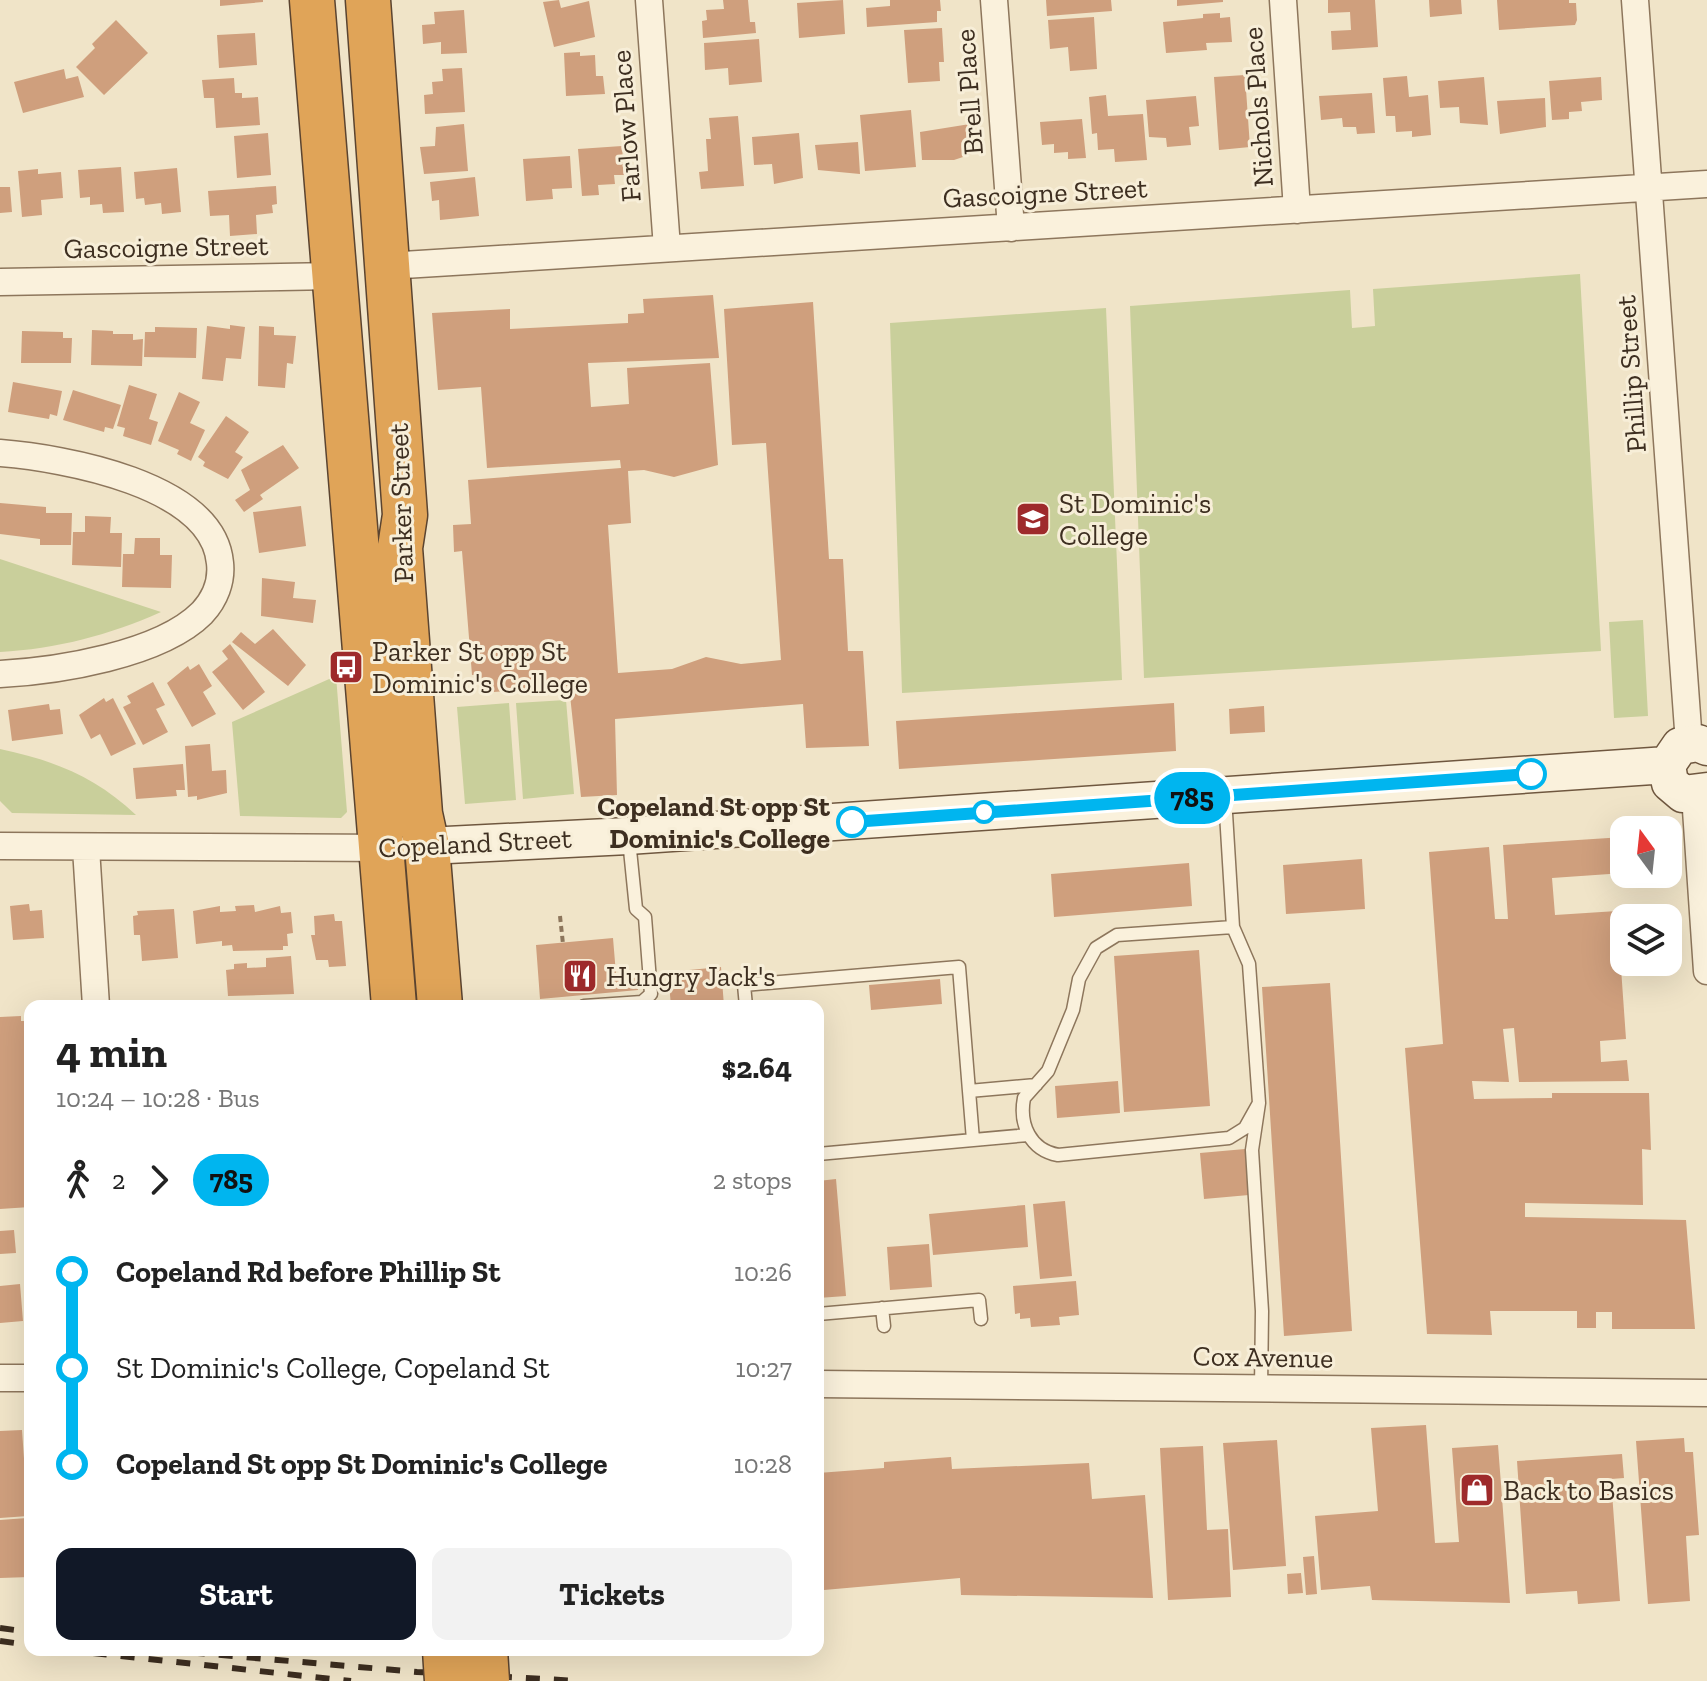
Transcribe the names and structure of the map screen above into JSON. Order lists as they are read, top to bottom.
{
  "streets": {
    "highway": ["Parker Street"],
    "street": [
      "Brell Place",
      "Nichols Place",
      "Farlow Place",
      "Gascoigne Street",
      "Phillip Street",
      "Copeland Street",
      "Cox Avenue"
    ]
  },
  "crossings": [
    ["Brell Place", "Gascoigne Street"],
    ["Nichols Place", "Gascoigne Street"],
    ["Farlow Place", "Gascoigne Street"],
    ["Gascoigne Street", "Phillip Street"],
    ["Gascoigne Street", "Parker Street"],
    ["Phillip Street", "Copeland Street"],
    ["Parker Street", "Copeland Street"]
  ],
  "places": {
    "school or university": ["St Dominic's College"],
    "bus stop": ["Parker St opp St Dominic's College"],
    "other": ["Copeland St opp St Dominic's College"],
    "restaurant": ["Hungry Jack's"],
    "shop": ["Back to Basics"]
  },
  "lines": ["bus line 785"],
  "north": "top",
  "page": {
    "on_map": "785",
    "heading": ["4 min", "10:24 – 10:28 · Bus", "$2.64"],
    "legs": ["2", "785", "2 stops"],
    "list": [
      {
        "name": "Copeland Rd before Phillip St",
        "value": "10:26"
      },
      {
        "name": "St Dominic's College, Copeland St",
        "value": "10:27"
      },
      {
        "name": "Copeland St opp St Dominic's College",
        "value": "10:28"
      }
    ],
    "buttons": ["Start", "Tickets"]
  }
}
